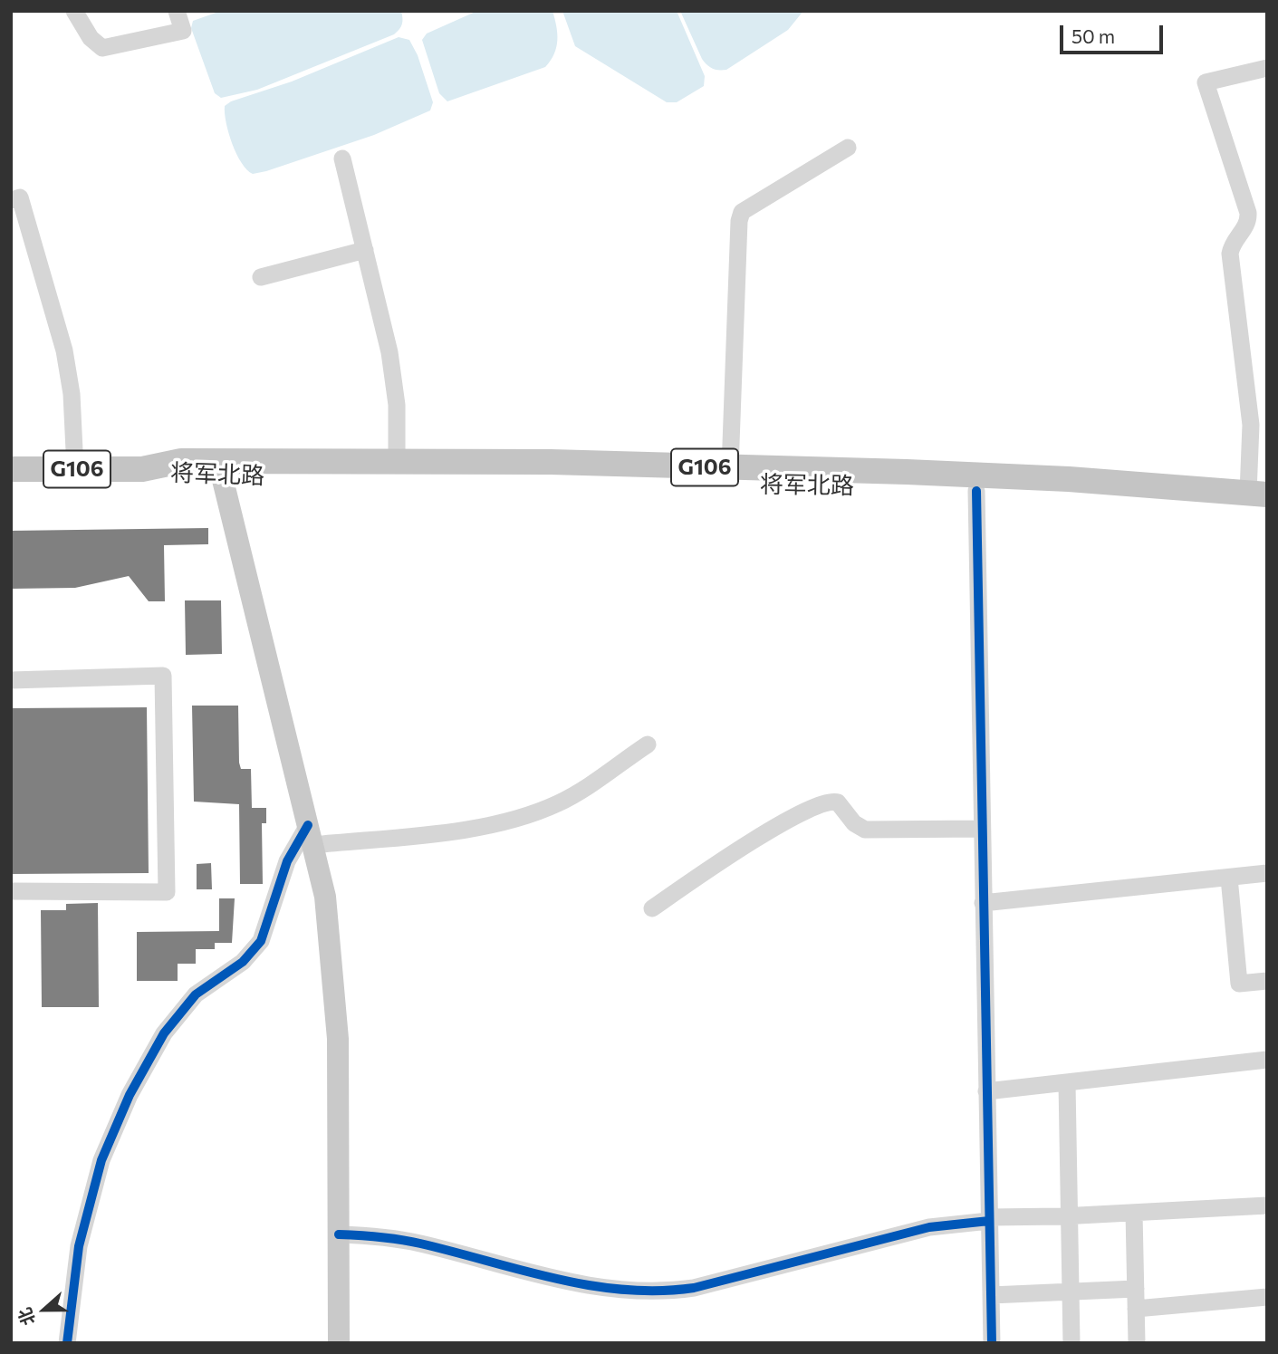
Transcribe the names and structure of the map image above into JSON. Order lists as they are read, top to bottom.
{
  "streets": {
    "highway": ["G106", "将军北路"]
  },
  "crossings": [
    ["G106", "将军北路"]
  ],
  "scale_bar": "50 m",
  "north": "left"
}
